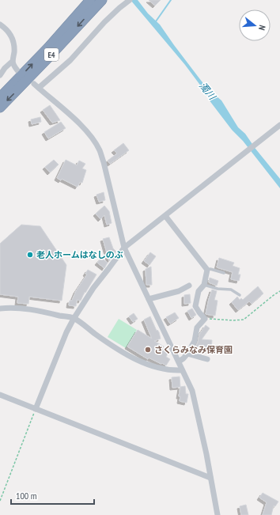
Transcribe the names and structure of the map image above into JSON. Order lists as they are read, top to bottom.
{
  "streets": {
    "highway": ["E4"]
  },
  "water": ["濁川"],
  "places": ["老人ホームはなしのぶ", "さくらみなみ保育園"],
  "scale_bar": "100 m",
  "north": "right"
}
